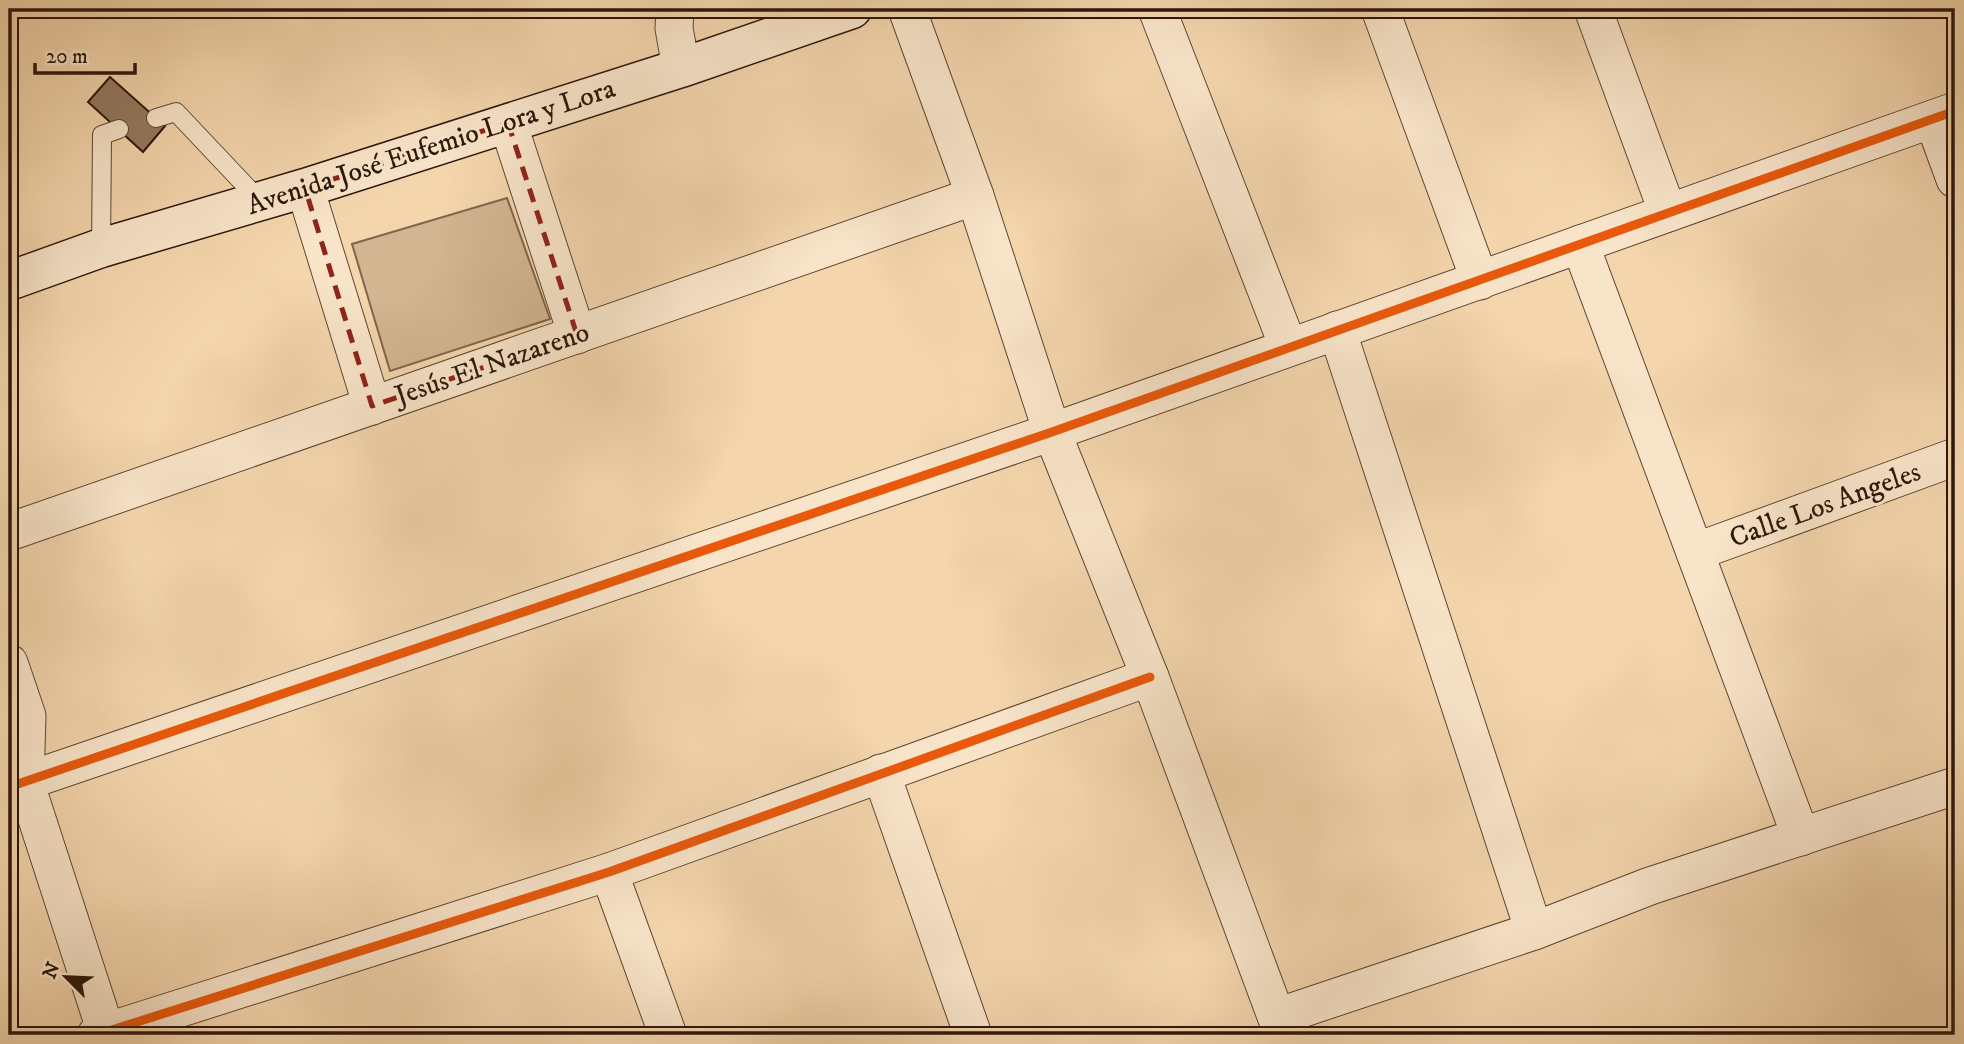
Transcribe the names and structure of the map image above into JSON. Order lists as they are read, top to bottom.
{
  "streets": {
    "street": ["Avenida José Eufemio Lora y Lora", "Jesús El Nazareno", "Calle Los Angeles"]
  },
  "scale_bar": "20 m",
  "north": "top left"
}
